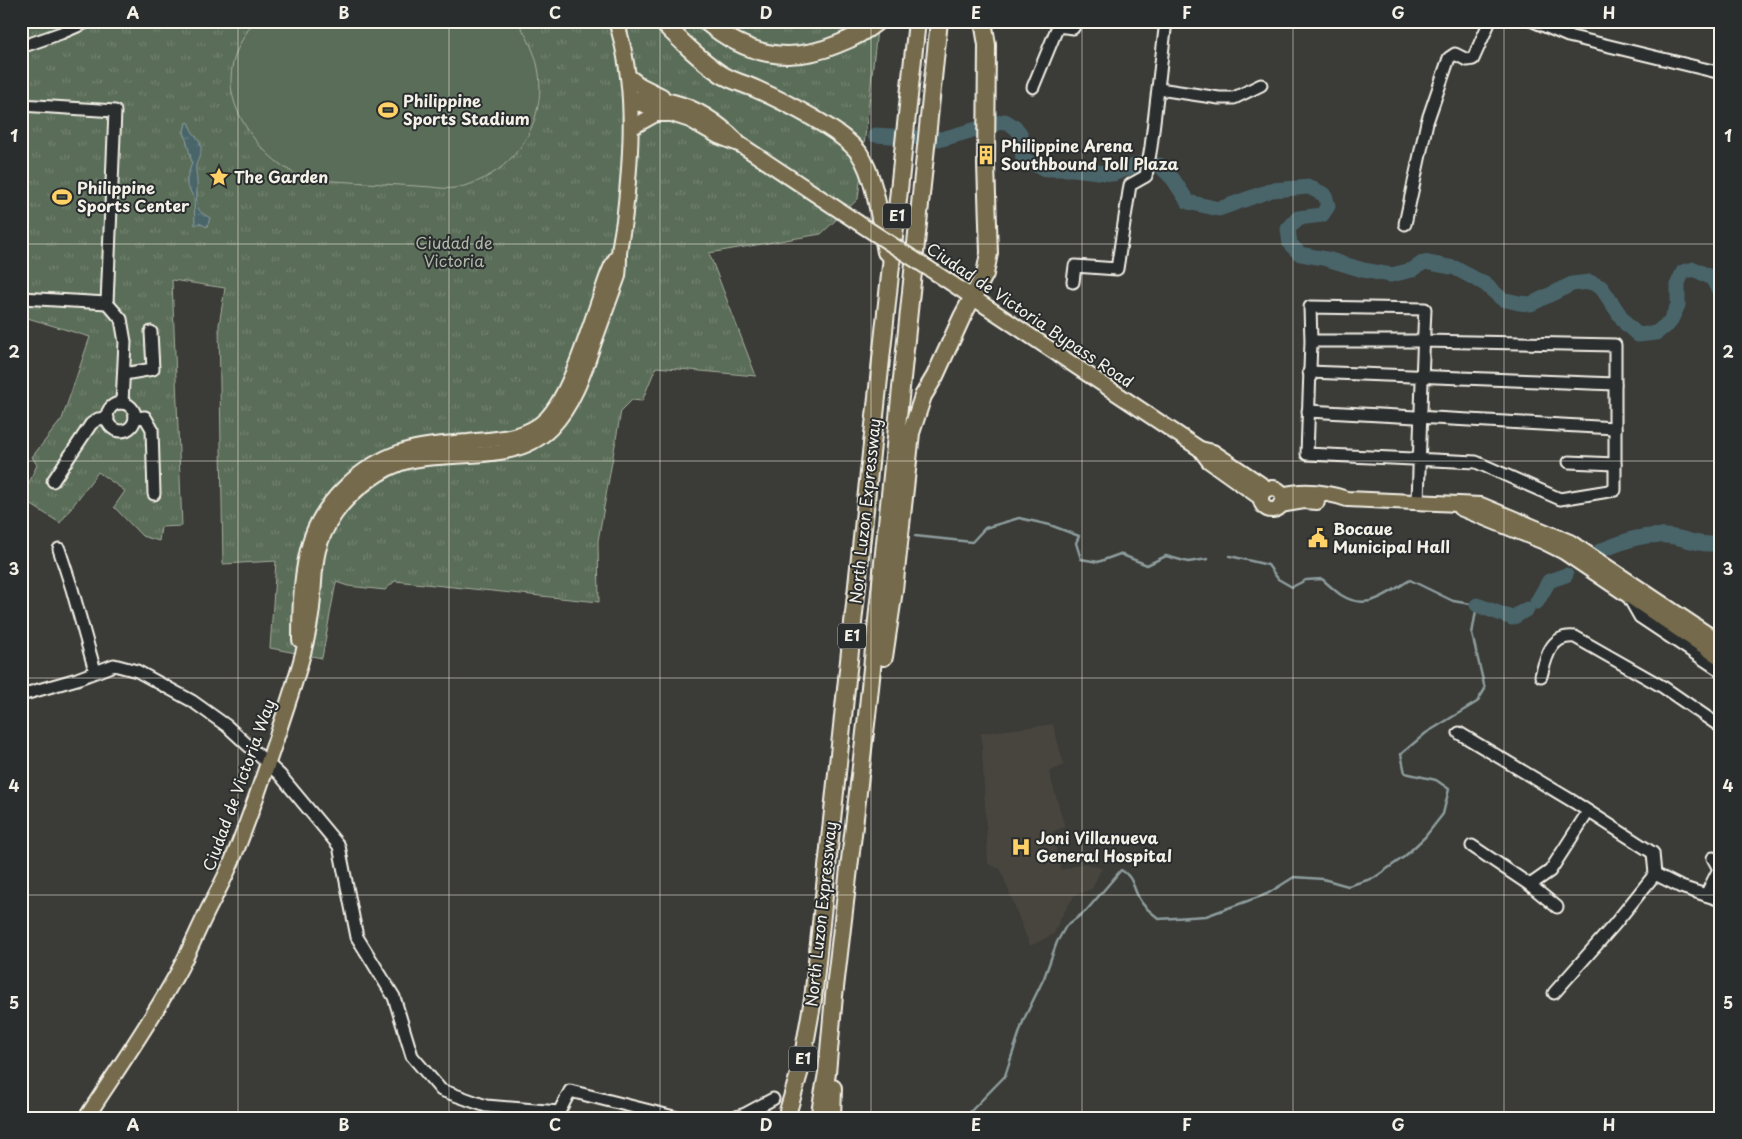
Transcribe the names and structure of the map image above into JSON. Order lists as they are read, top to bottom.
{
  "streets": {
    "highway": ["E1", "North Luzon Expressway"],
    "main road": ["Ciudad de Victoria Bypass Road", "Ciudad de Victoria Way"]
  },
  "crossings": [
    ["Ciudad de Victoria Bypass Road", "Ciudad de Victoria Way"]
  ],
  "parks": ["Ciudad de Victoria"],
  "places": {
    "sports": ["Philippine Sports Stadium", "Philippine Sports Center"],
    "building": ["Philippine Arena Southbound Toll Plaza"],
    "place": ["The Garden"],
    "public building": ["Bocaue Municipal Hall"],
    "hospital": ["Joni Villanueva General Hospital"]
  },
  "grid": {
    "columns": [
      "A",
      "B",
      "C",
      "D",
      "E",
      "F",
      "G",
      "H"
    ],
    "rows": [
      "1",
      "2",
      "3",
      "4",
      "5"
    ]
  }
}
